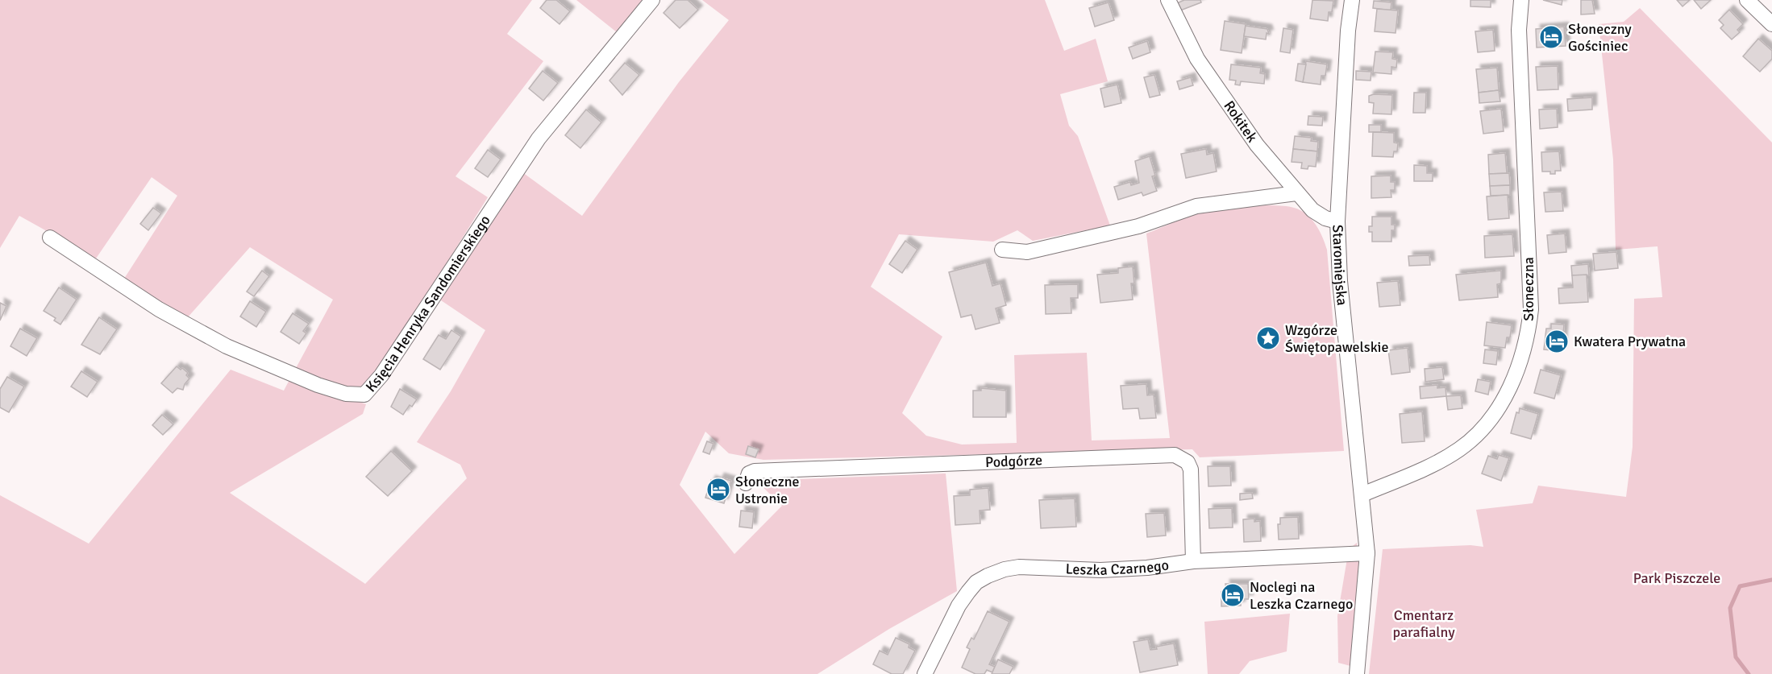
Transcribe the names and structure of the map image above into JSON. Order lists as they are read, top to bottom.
{
  "streets": {
    "street": [
      "Rokitek",
      "Staromiejska",
      "Słoneczna",
      "Księcia Henryka Sandomierskiego",
      "Podgórze",
      "Leszka Czarnego"
    ]
  },
  "crossings": [
    ["Rokitek", "Staromiejska"],
    ["Staromiejska", "Słoneczna"],
    ["Staromiejska", "Leszka Czarnego"],
    ["Podgórze", "Leszka Czarnego"]
  ],
  "parks": ["Park Piszczele", "Cmentarz parafialny"],
  "places": {
    "hotel": [
      "Słoneczny Gościniec",
      "Kwatera Prywatna",
      "Słoneczne Ustronie",
      "Noclegi na Leszka Czarnego"
    ],
    "place": ["Wzgórze Świętopawelskie"]
  }
}
